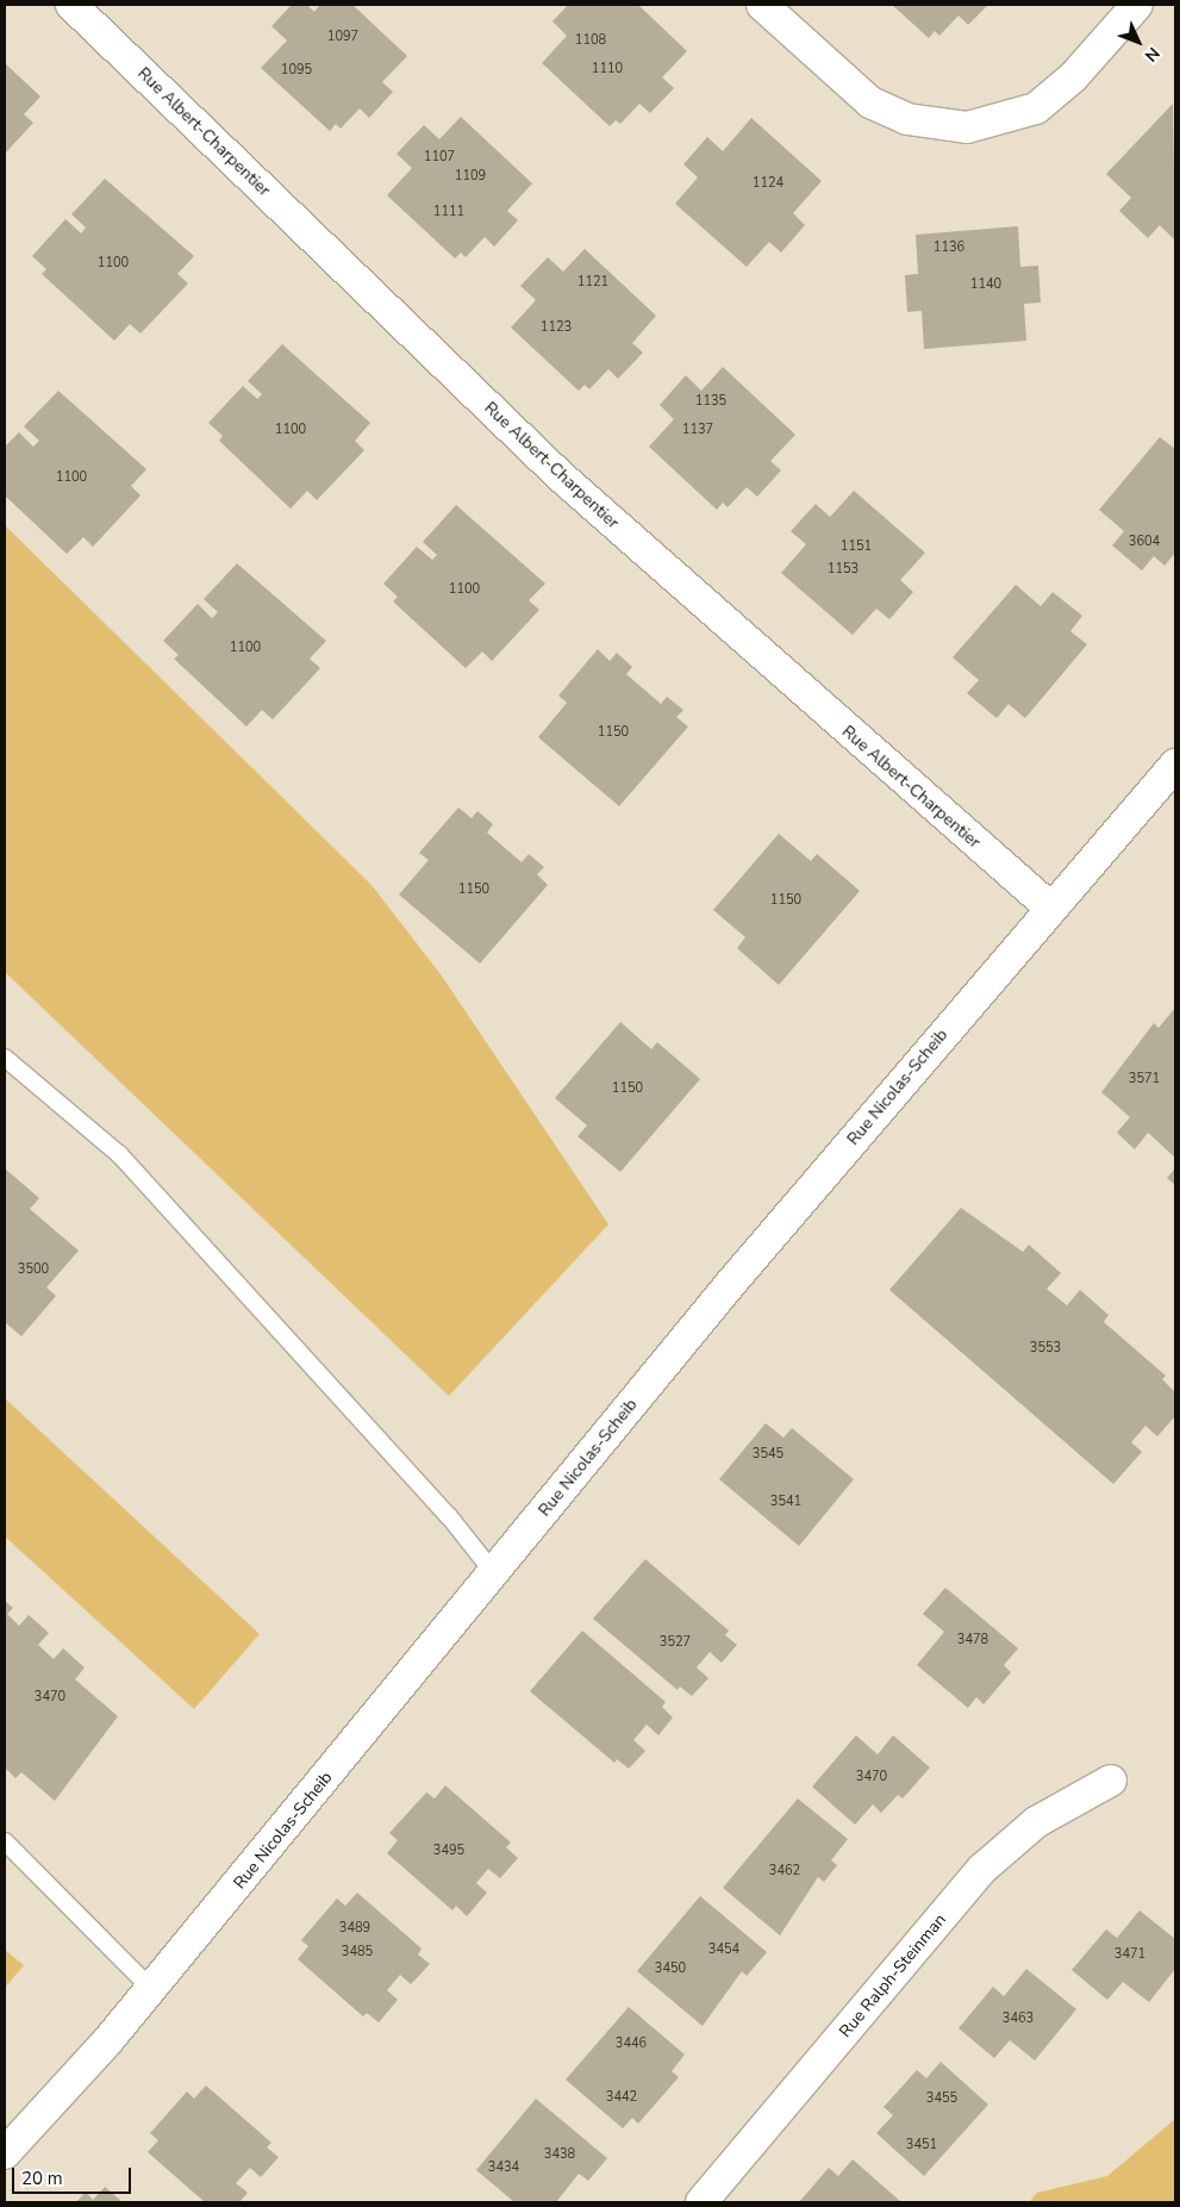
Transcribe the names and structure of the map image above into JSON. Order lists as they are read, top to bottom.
{
  "streets": {
    "street": ["Rue Albert-Charpentier", "Rue Nicolas-Scheib", "Rue Ralph-Steinman"]
  },
  "crossings": [
    ["Rue Albert-Charpentier", "Rue Nicolas-Scheib"]
  ],
  "house_numbers": [
    "1097",
    "1108",
    "1110",
    "1095",
    "1107",
    "1109",
    "1124",
    "1111",
    "1136",
    "1100",
    "1121",
    "1140",
    "1123",
    "1135",
    "1100",
    "1137",
    "1100",
    "3604",
    "1151",
    "1153",
    "1100",
    "1100",
    "1150",
    "1150",
    "1150",
    "3571",
    "1150",
    "3500",
    "3553",
    "3545",
    "3541",
    "3478",
    "3527",
    "3470",
    "3470",
    "3495",
    "3462",
    "3489",
    "3454",
    "3485",
    "3471",
    "3450",
    "3463",
    "3446",
    "3442",
    "3455",
    "3451",
    "3438",
    "3434"
  ],
  "scale_bar": "20 m",
  "north": "bottom right"
}
